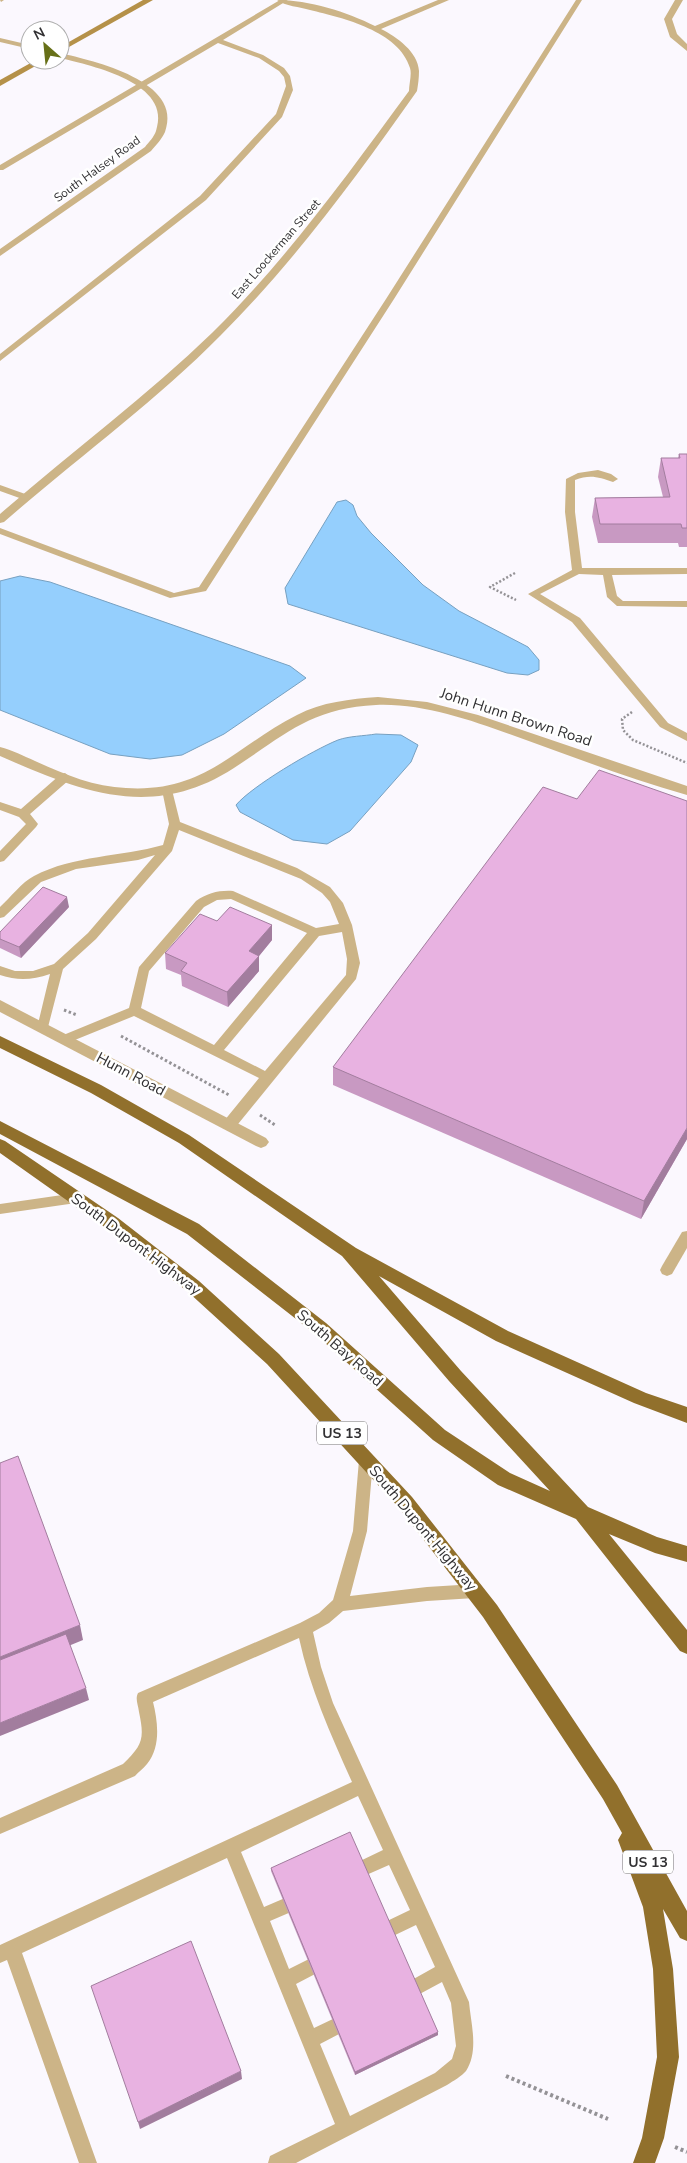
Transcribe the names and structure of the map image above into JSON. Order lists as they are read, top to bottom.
{
  "streets": {
    "highway": ["South Dupont Highway", "South Bay Road", "US 13"],
    "street": [
      "South Halsey Road",
      "East Loockerman Street",
      "John Hunn Brown Road",
      "Hunn Road"
    ]
  },
  "north": "top left"
}
